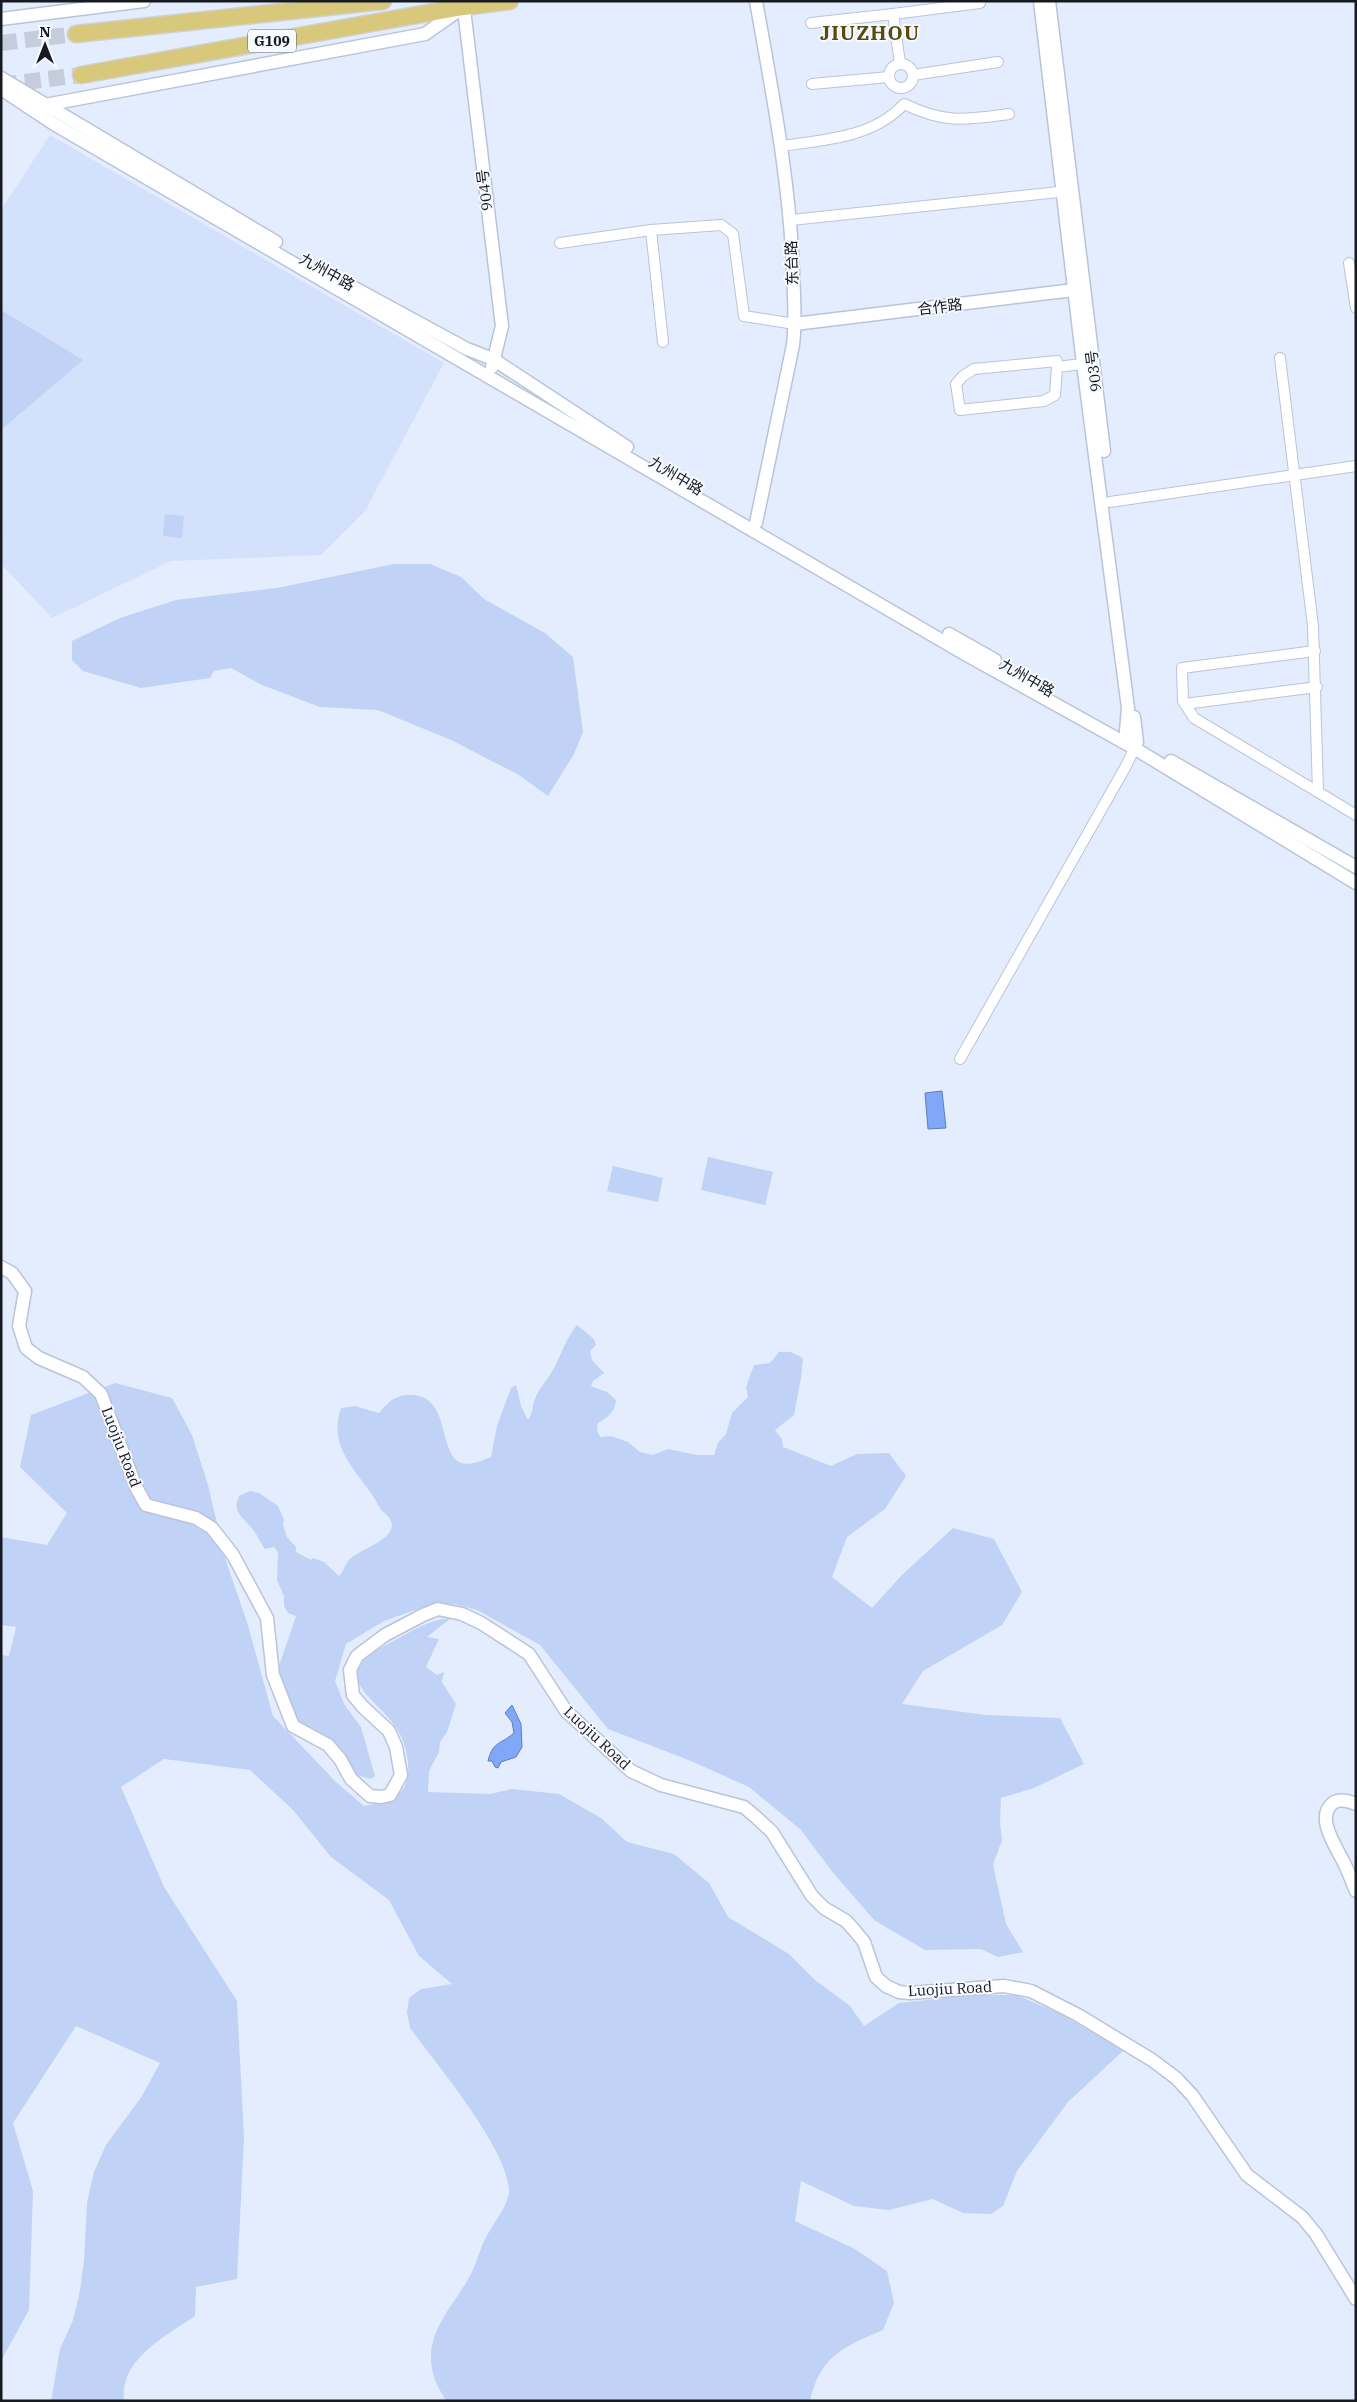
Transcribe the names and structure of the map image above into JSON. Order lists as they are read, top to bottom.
{
  "streets": {
    "highway": ["G109"],
    "street": [
      "904号",
      "东台路",
      "九州中路",
      "合作路",
      "903号",
      "Luojiu Road"
    ]
  },
  "crossings": [
    ["G109", "904号"],
    ["904号", "九州中路"],
    ["东台路", "九州中路"],
    ["东台路", "合作路"],
    ["九州中路", "903号"],
    ["合作路", "903号"]
  ],
  "districts": ["JIUZHOU"],
  "north": "top"
}
